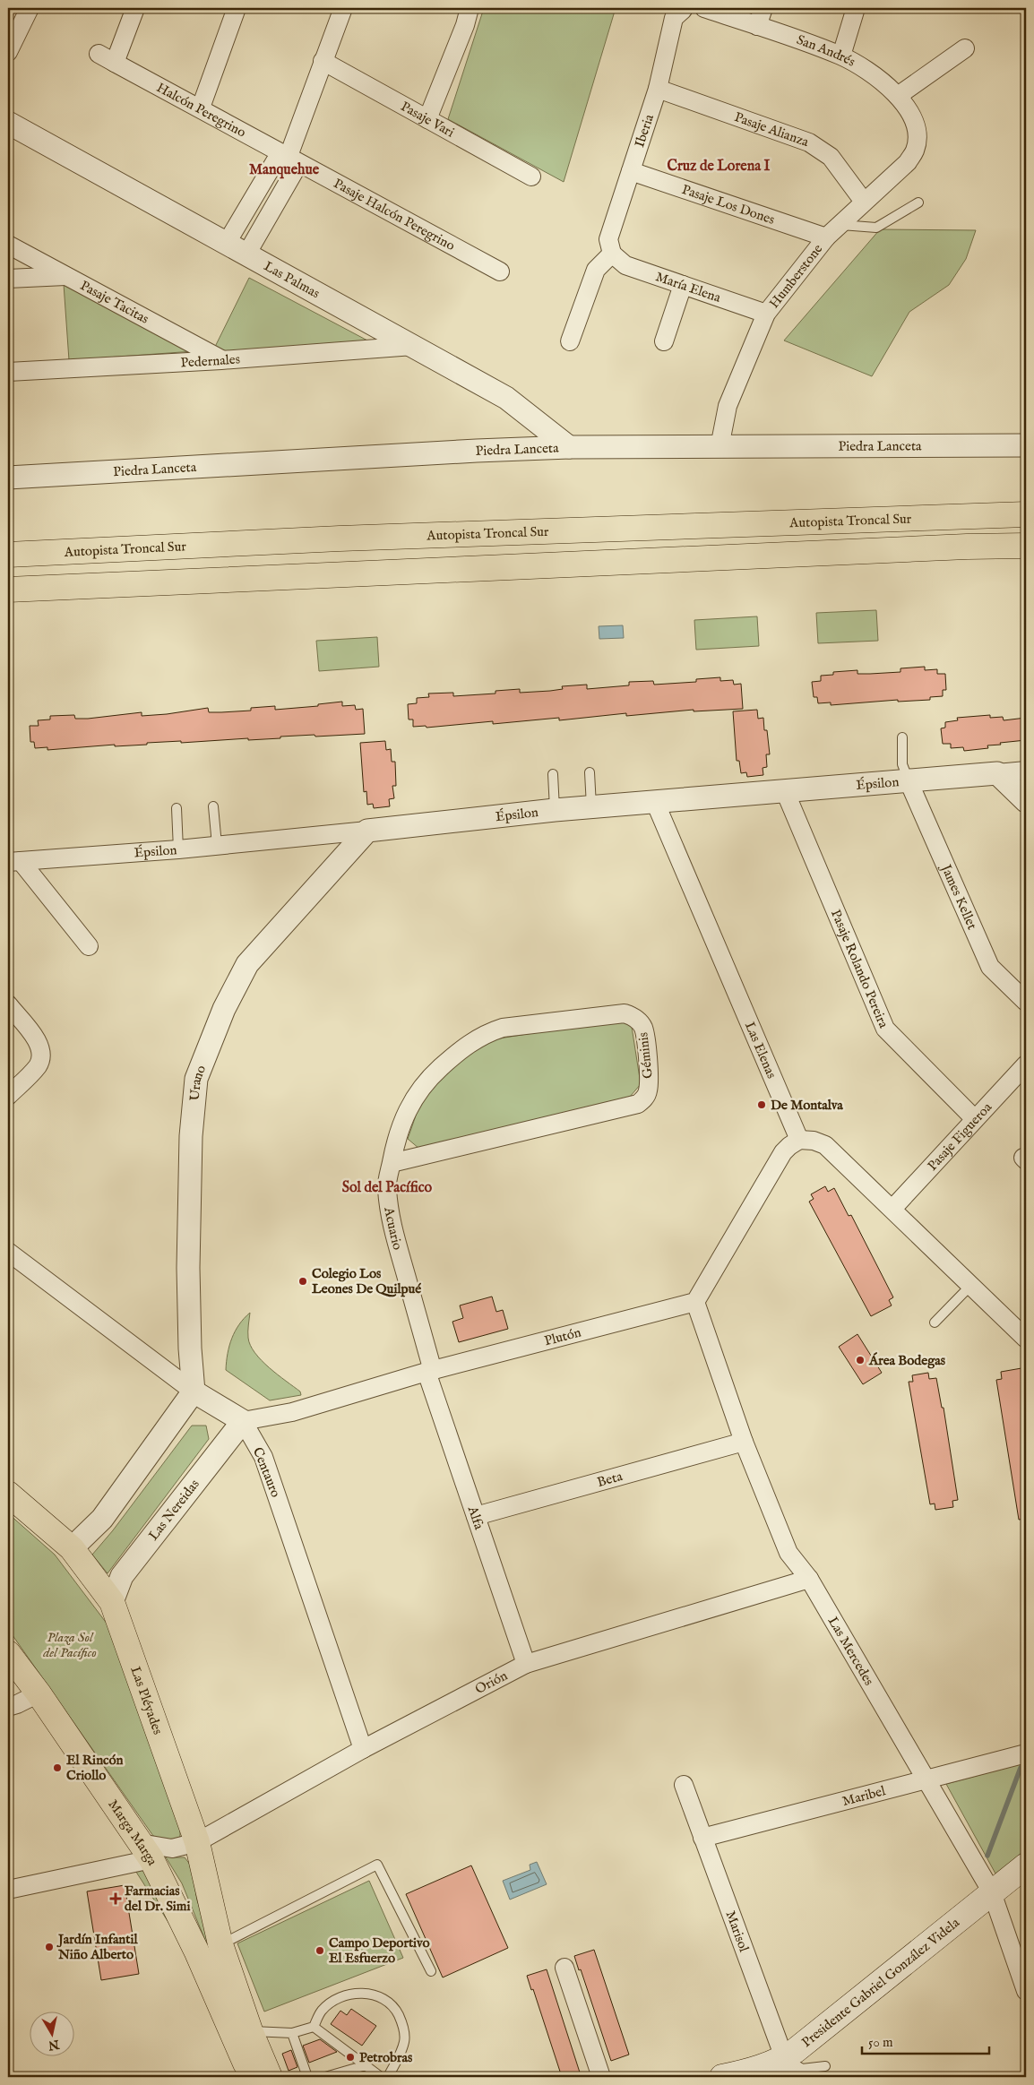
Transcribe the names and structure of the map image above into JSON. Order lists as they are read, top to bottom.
{
  "streets": {
    "main road": [
      "Autopista Troncal Sur",
      "Las Pléyades",
      "Marga Marga",
      "Presidente Gabriel González Videla"
    ],
    "street": [
      "San Andrés",
      "Halcón Peregrino",
      "Pasaje Vari",
      "Pasaje Alianza",
      "Iberia",
      "Pasaje Los Dones",
      "Pasaje Halcón Peregrino",
      "Humberstone",
      "Las Palmas",
      "María Elena",
      "Pasaje Tacitas",
      "Pedernales",
      "Piedra Lanceta",
      "Épsilon",
      "James Kellet",
      "Pasaje Rolando Pereira",
      "Las Elenas",
      "Géminis",
      "Urano",
      "Pasaje Figueroa",
      "Acuario",
      "Plutón",
      "Centauro",
      "Beta",
      "Las Nereidas",
      "Alfa",
      "Las Mercedes",
      "Orión",
      "Maribel",
      "Marisol"
    ]
  },
  "crossings": [
    ["San Andrés", "Humberstone"],
    ["Halcón Peregrino", "Pasaje Halcón Peregrino"],
    ["Pasaje Alianza", "Iberia"],
    ["Pasaje Alianza", "Humberstone"],
    ["Iberia", "Pasaje Los Dones"],
    ["Iberia", "María Elena"],
    ["Pasaje Los Dones", "Humberstone"],
    ["Humberstone", "María Elena"],
    ["Humberstone", "Piedra Lanceta"],
    ["Las Palmas", "Pedernales"],
    ["Las Palmas", "Piedra Lanceta"],
    ["Pasaje Tacitas", "Pedernales"],
    ["Épsilon", "James Kellet"],
    ["Épsilon", "Pasaje Rolando Pereira"],
    ["Épsilon", "Las Elenas"],
    ["Épsilon", "Urano"],
    ["Pasaje Rolando Pereira", "Pasaje Figueroa"],
    ["Géminis", "Acuario"],
    ["Urano", "Centauro"],
    ["Acuario", "Plutón"],
    ["Acuario", "Alfa"],
    ["Plutón", "Centauro"],
    ["Plutón", "Las Nereidas"],
    ["Plutón", "Alfa"],
    ["Plutón", "Las Mercedes"],
    ["Centauro", "Las Nereidas"],
    ["Centauro", "Orión"],
    ["Beta", "Alfa"],
    ["Beta", "Las Mercedes"],
    ["Las Nereidas", "Las Pléyades"],
    ["Alfa", "Orión"],
    ["Las Mercedes", "Orión"],
    ["Las Mercedes", "Maribel"],
    ["Las Mercedes", "Presidente Gabriel González Videla"],
    ["Orión", "Las Pléyades"],
    ["Orión", "Marga Marga"],
    ["Las Pléyades", "Marga Marga"],
    ["Maribel", "Marisol"],
    ["Marisol", "Presidente Gabriel González Videla"]
  ],
  "districts": ["Cruz de Lorena I", "Manquehue", "Sol del Pacífico"],
  "parks": ["Plaza Sol del Pacífico"],
  "places": {
    "other": [
      "De Montalva",
      "Colegio Los Leones De Quilpué",
      "Área Bodegas",
      "El Rincón Criollo",
      "Jardín Infantil Niño Alberto",
      "Campo Deportivo El Esfuerzo",
      "Petrobras"
    ],
    "health": ["Farmacias del Dr. Simi"]
  },
  "scale_bar": "50 m",
  "north": "bottom"
}
